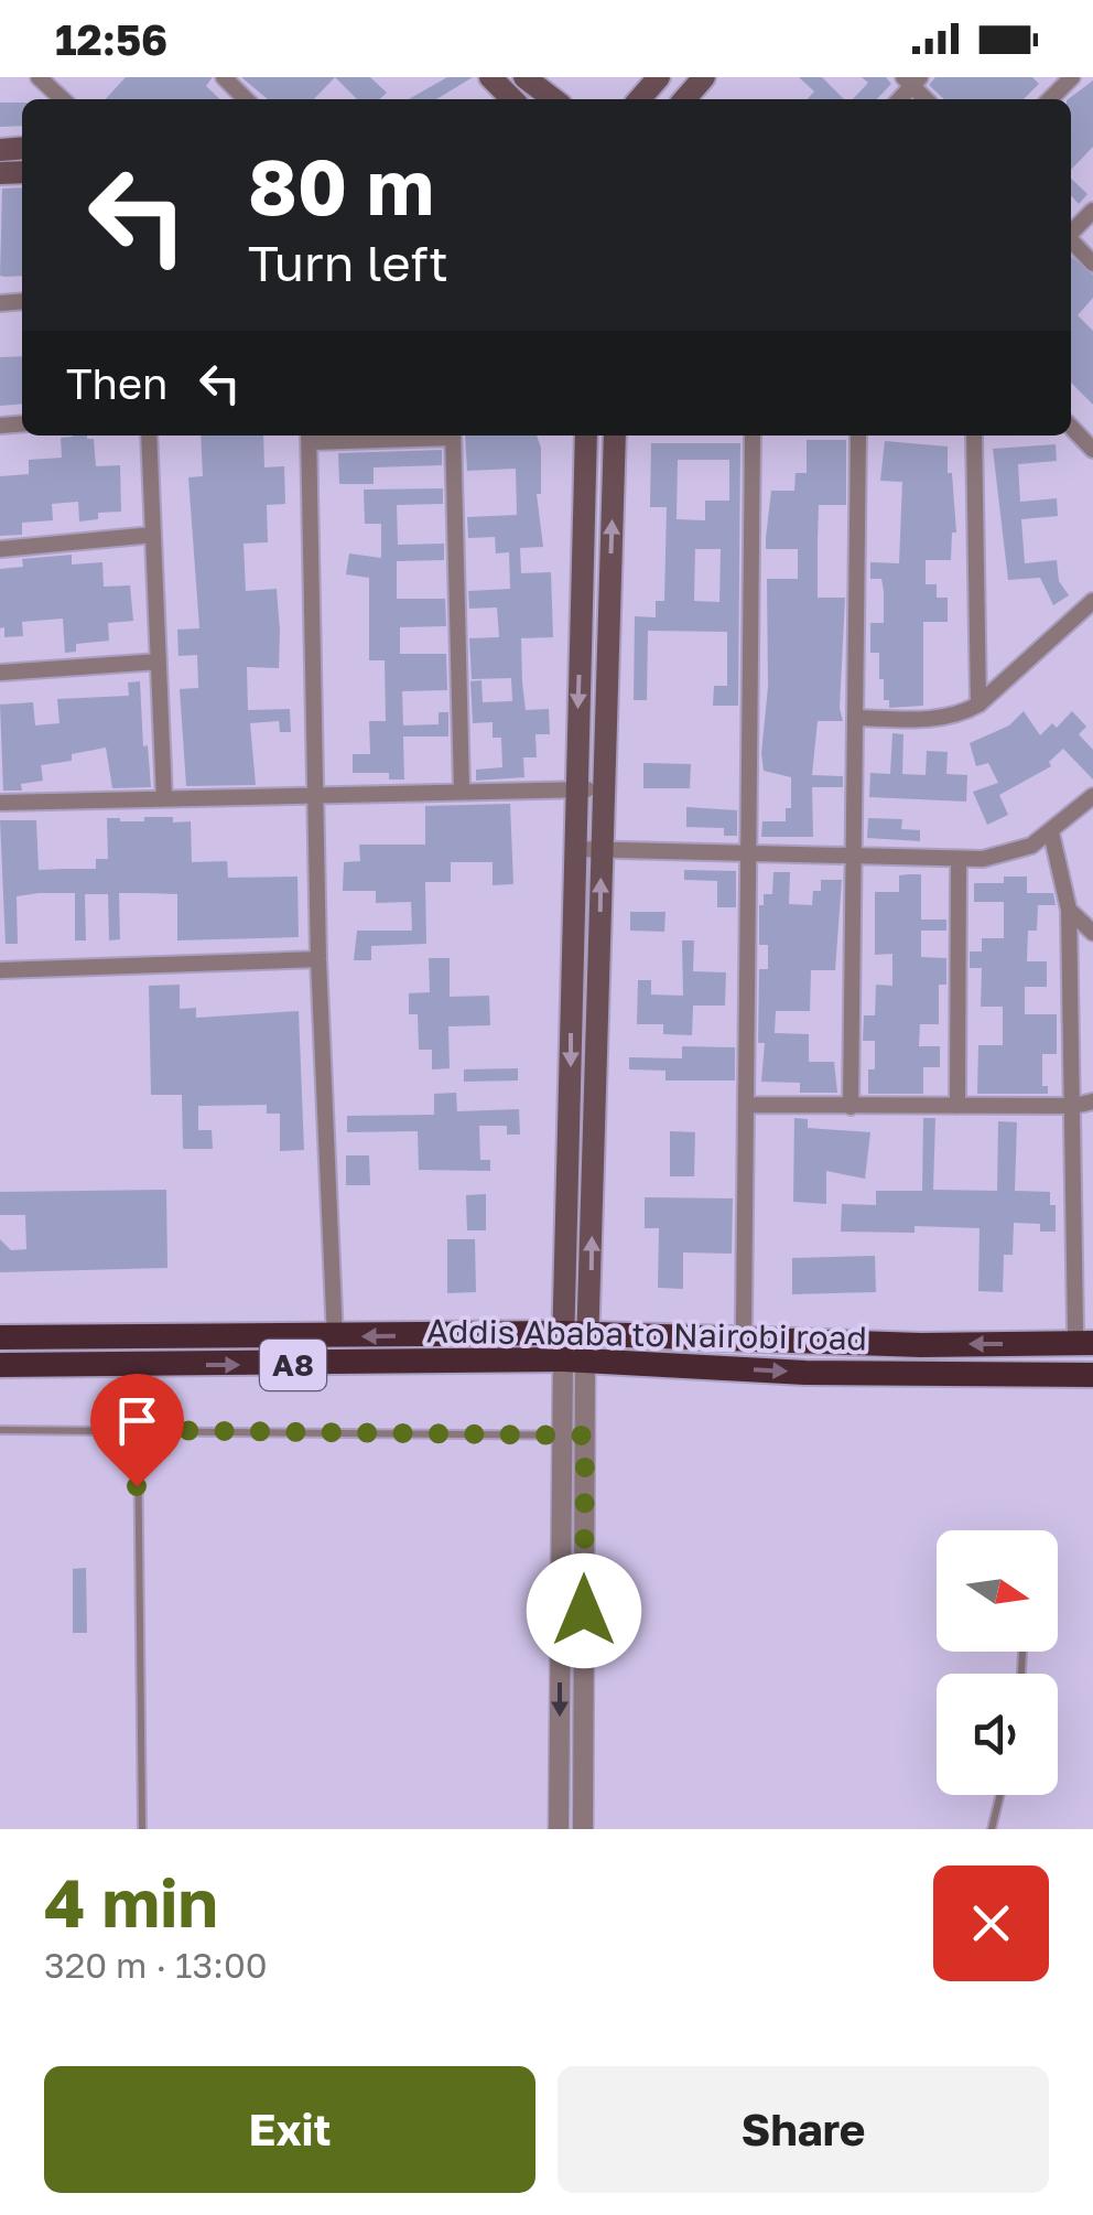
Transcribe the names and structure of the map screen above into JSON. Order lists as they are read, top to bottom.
{
  "streets": {
    "highway": ["Addis Ababa to Nairobi road", "A8"]
  },
  "north": "right",
  "page": {
    "status": "12:56",
    "turn": ["80 m", "Turn left"],
    "then": "Then",
    "heading": ["4 min", "320 m · 13:00"],
    "buttons": ["Exit", "Share"]
  }
}
